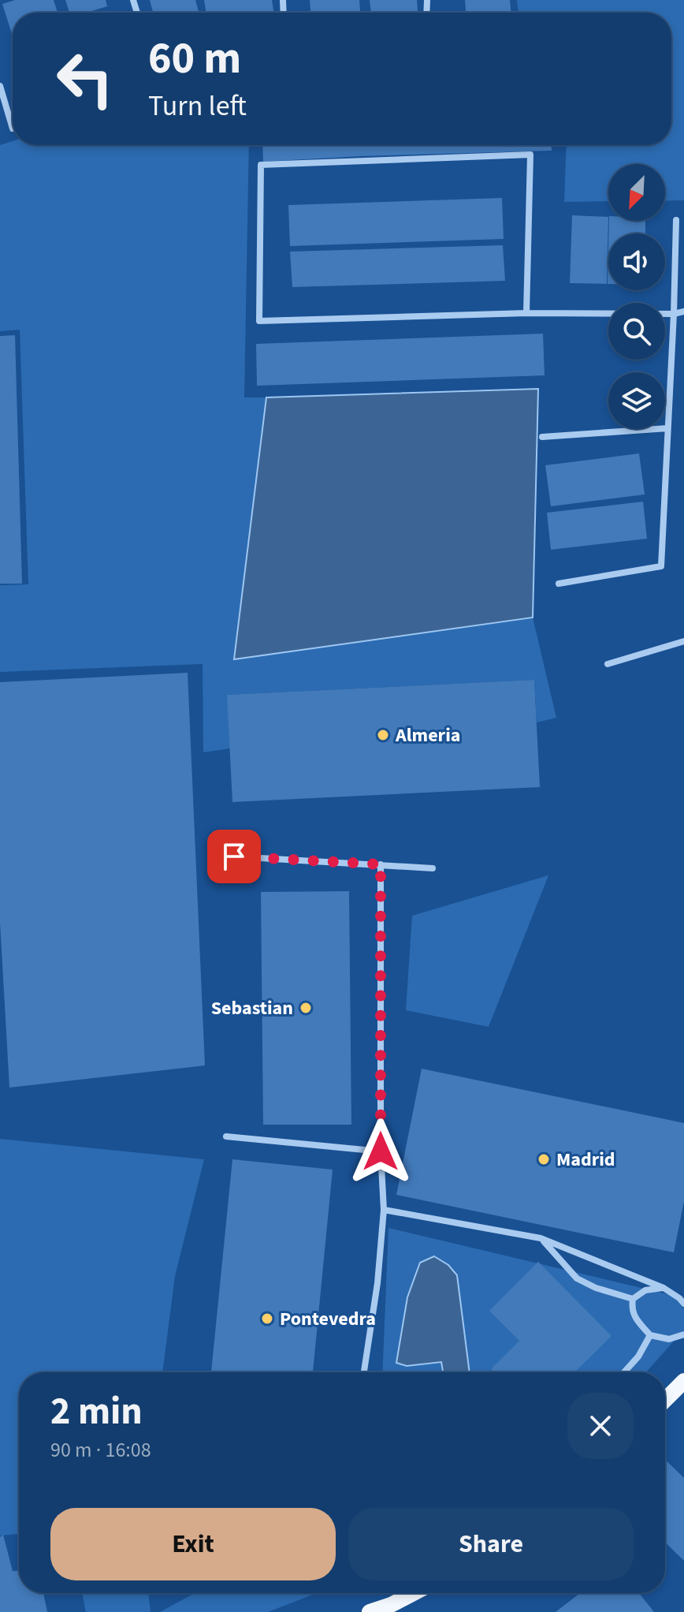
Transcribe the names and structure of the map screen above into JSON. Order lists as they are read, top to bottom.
{
  "places": [
    "Almeria",
    "Sebastian",
    "Madrid",
    "Pontevedra"
  ],
  "north": "bottom left",
  "page": {
    "turn": ["60 m", "Turn left"],
    "heading": ["2 min", "90 m · 16:08"],
    "buttons": ["Exit", "Share"]
  }
}
